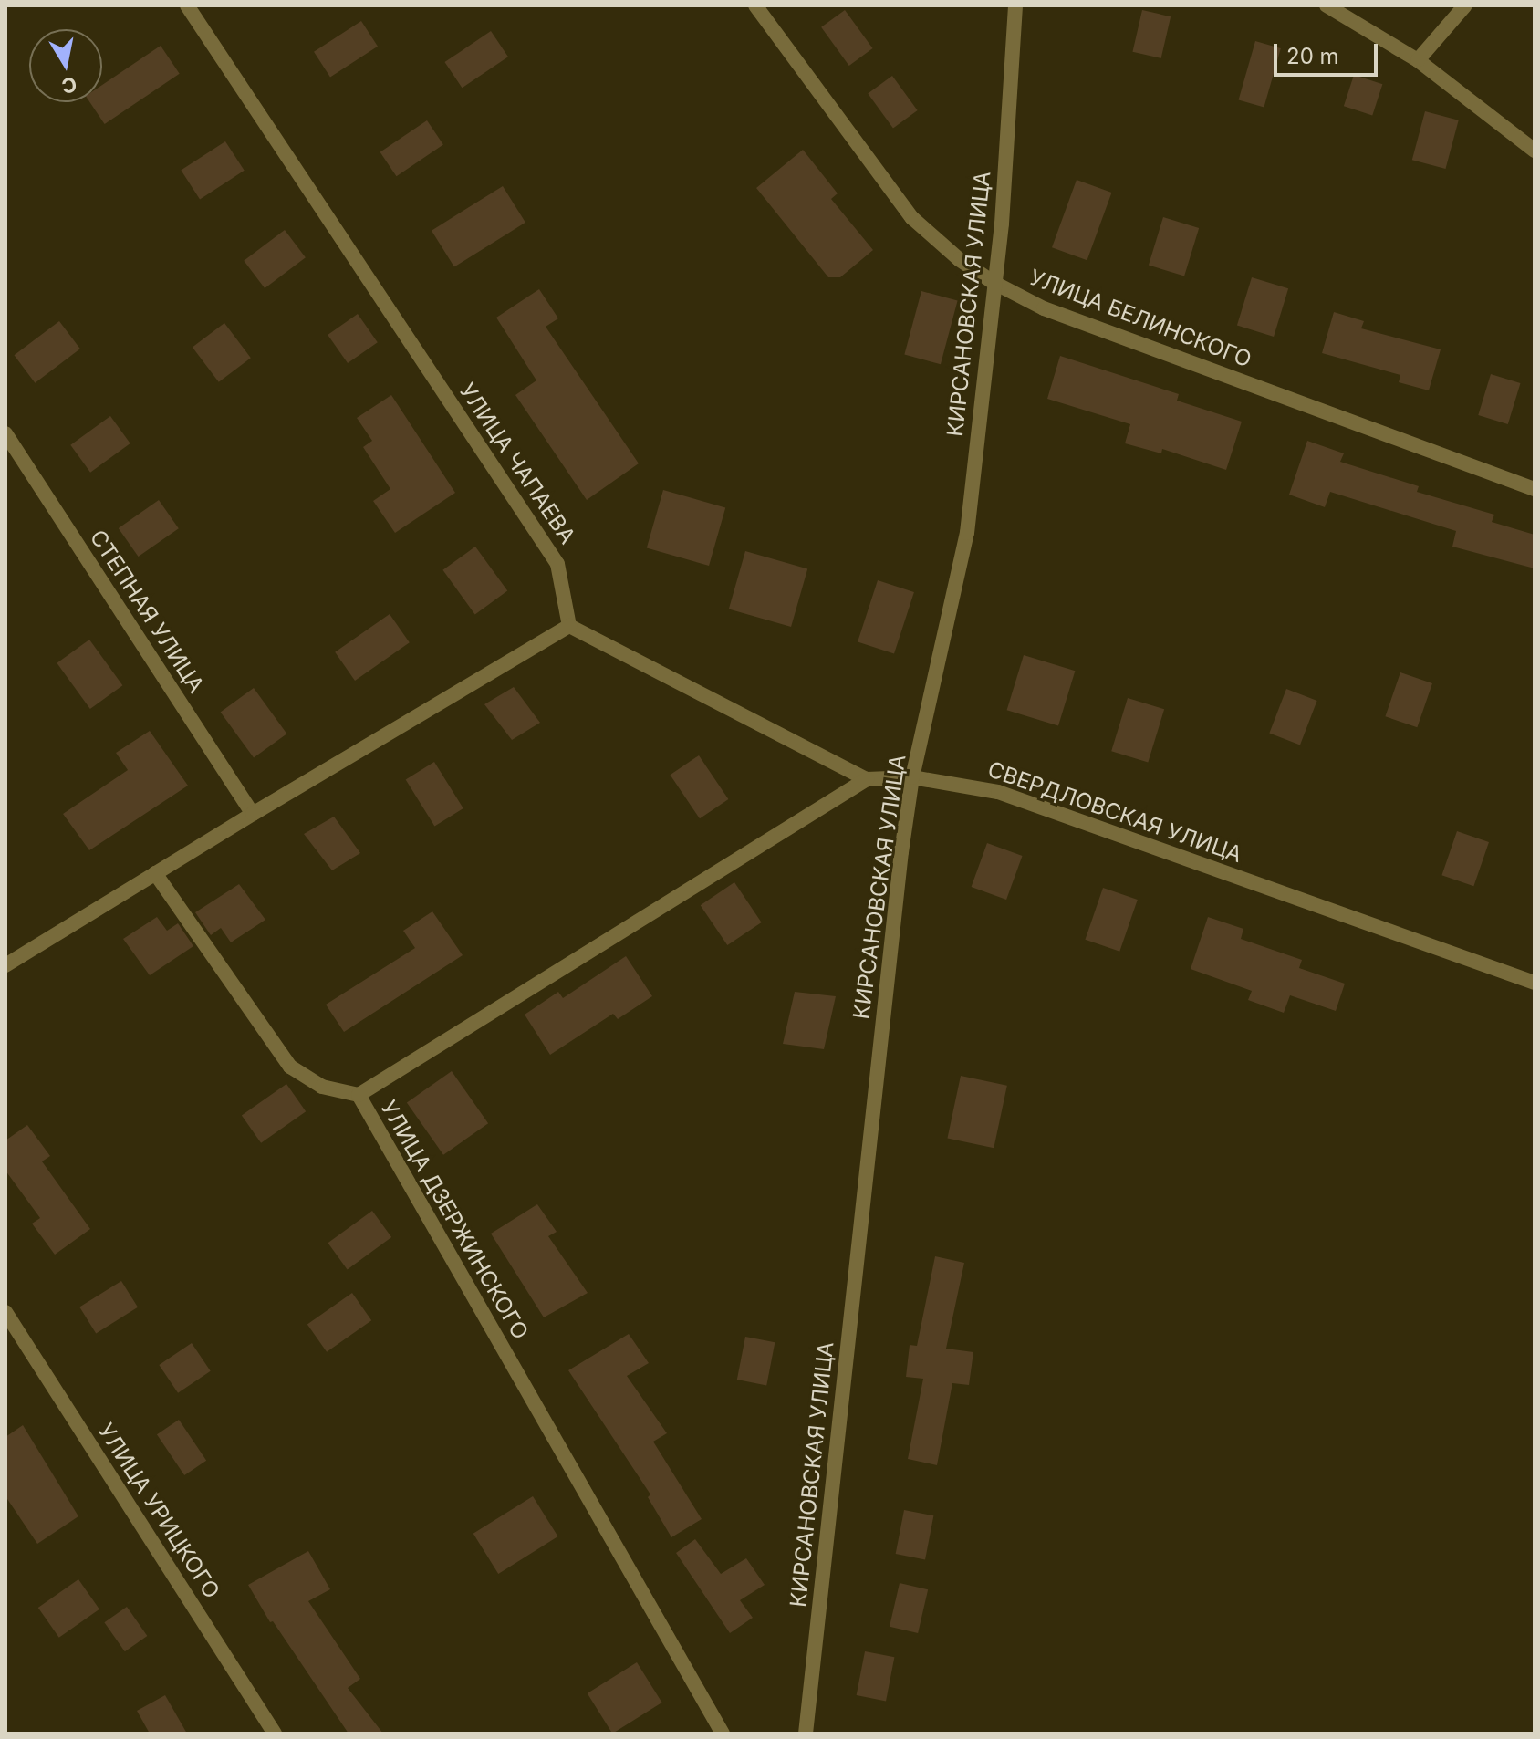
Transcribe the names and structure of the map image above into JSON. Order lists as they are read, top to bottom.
{
  "streets": {
    "street": [
      "КИРСАНОВСКАЯ УЛИЦА",
      "УЛИЦА БЕЛИНСКОГО",
      "УЛИЦА ЧАПАЕВА",
      "СТЕПНАЯ УЛИЦА",
      "СВЕРДЛОВСКАЯ УЛИЦА",
      "УЛИЦА ДЗЕРЖИНСКОГО",
      "УЛИЦА УРИЦКОГО"
    ]
  },
  "crossings": [
    ["КИРСАНОВСКАЯ УЛИЦА", "УЛИЦА БЕЛИНСКОГО"],
    ["КИРСАНОВСКАЯ УЛИЦА", "СВЕРДЛОВСКАЯ УЛИЦА"],
    ["УЛИЦА ЧАПАЕВА", "СВЕРДЛОВСКАЯ УЛИЦА"],
    ["СВЕРДЛОВСКАЯ УЛИЦА", "УЛИЦА ДЗЕРЖИНСКОГО"]
  ],
  "scale_bar": "20 m",
  "north": "bottom"
}
